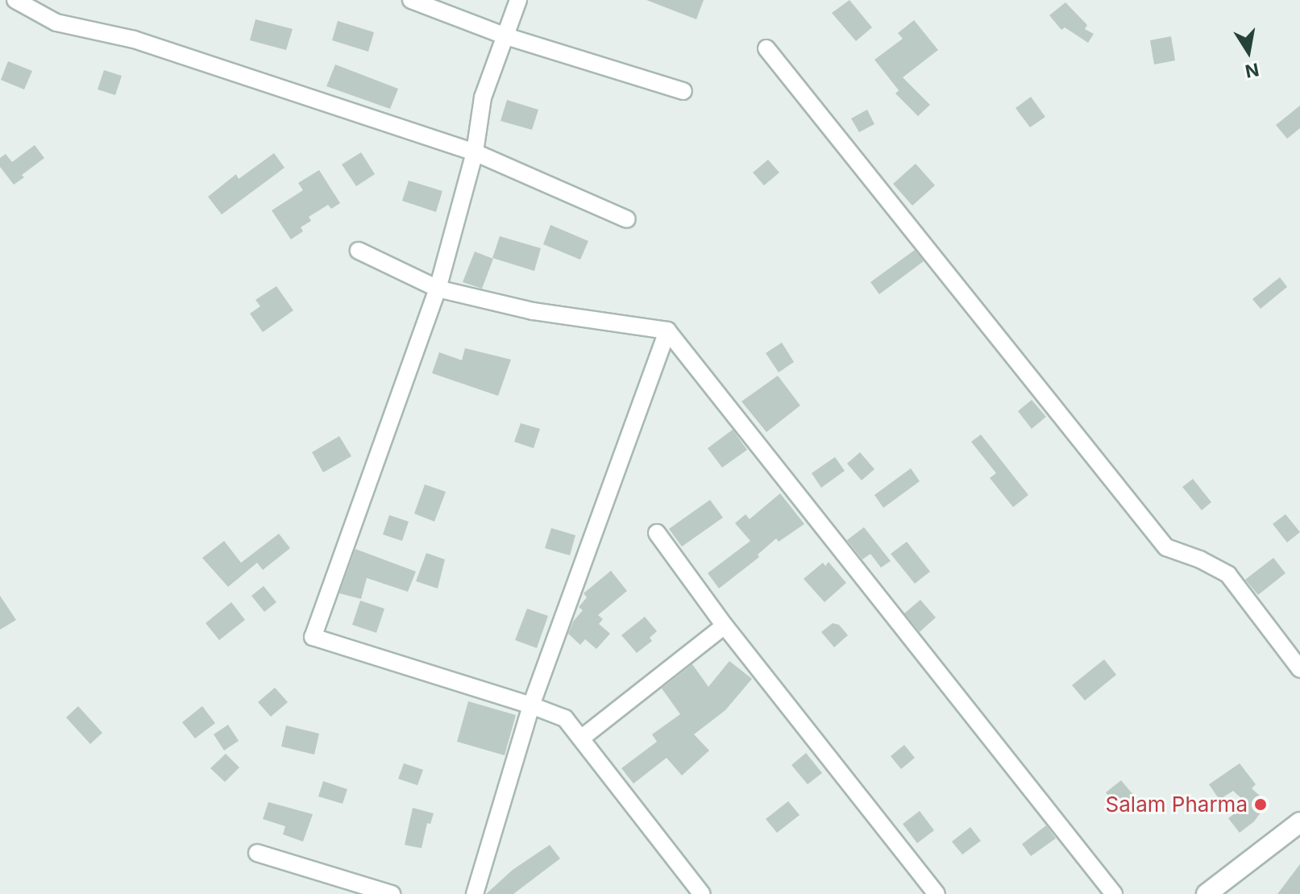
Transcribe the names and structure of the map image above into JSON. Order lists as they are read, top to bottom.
{
  "places": ["Salam Pharma"],
  "north": "bottom"
}
